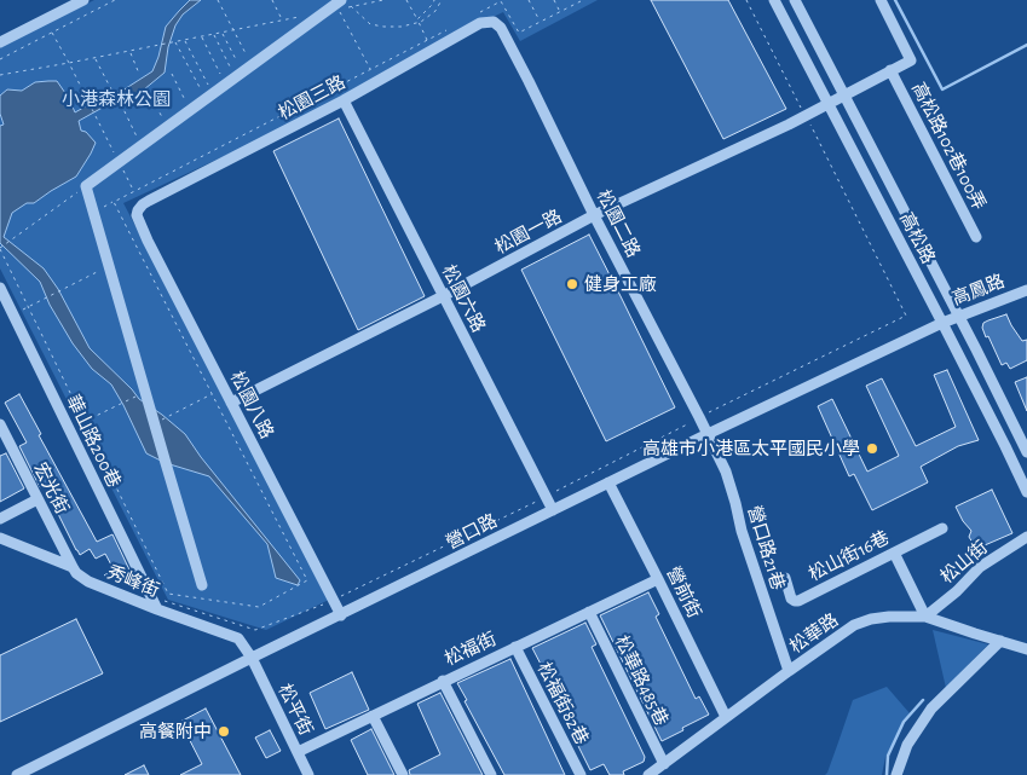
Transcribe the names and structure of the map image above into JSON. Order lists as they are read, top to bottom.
{
  "streets": {
    "street": [
      "松園三路",
      "高松路102巷100弄",
      "松園二路",
      "松園一路",
      "高松路",
      "高鳳路",
      "松園六路",
      "松園八路",
      "華山路200巷",
      "宏光街",
      "營口路",
      "營口路21巷",
      "松山街16巷",
      "松山街",
      "秀峰街",
      "營前街",
      "松華路",
      "松福街",
      "松華路485巷",
      "松福街82巷",
      "松平街"
    ]
  },
  "crossings": [
    ["松園三路", "松園二路"],
    ["松園三路", "松園六路"],
    ["松園三路", "松園八路"],
    ["高松路102巷100弄", "松園一路"],
    ["松園二路", "松園一路"],
    ["松園二路", "營口路"],
    ["松園二路", "營口路21巷"],
    ["松園一路", "高松路"],
    ["松園一路", "松園六路"],
    ["松園一路", "松園八路"],
    ["高松路", "高鳳路"],
    ["高松路", "營口路"],
    ["高鳳路", "營口路"],
    ["松園六路", "營口路"],
    ["松園八路", "營口路"],
    ["華山路200巷", "秀峰街"],
    ["宏光街", "秀峰街"],
    ["營口路", "營口路21巷"],
    ["營口路", "秀峰街"],
    ["營口路", "營前街"],
    ["營口路", "松平街"],
    ["營口路21巷", "松華路"],
    ["松山街", "松華路"],
    ["秀峰街", "松平街"],
    ["營前街", "松華路"],
    ["營前街", "松福街"],
    ["松華路", "松華路485巷"],
    ["松福街", "松華路485巷"],
    ["松福街", "松福街82巷"],
    ["松福街", "松平街"]
  ],
  "parks": ["小港森林公園"],
  "places": ["健身工廠", "高雄市小港區太平國民小學", "高餐附中"]
}
